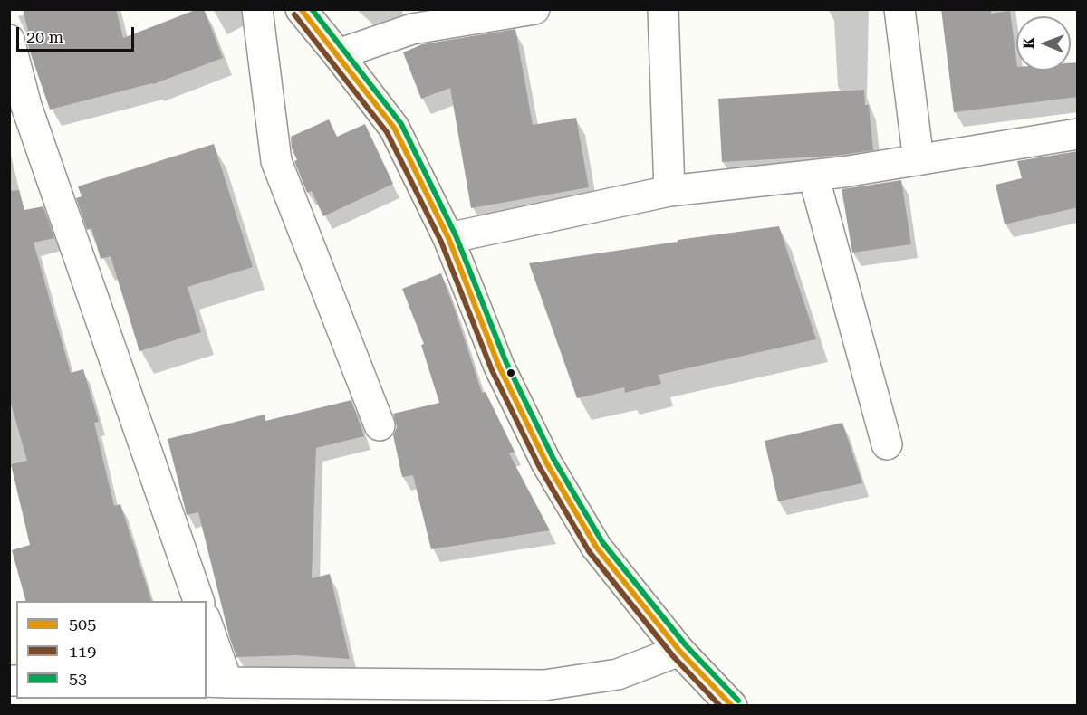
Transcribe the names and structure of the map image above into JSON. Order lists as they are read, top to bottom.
{
  "lines": ["transit line 505", "transit line 53", "transit line 119"],
  "legend": ["505", "119", "53"],
  "scale_bar": "20 m",
  "north": "left"
}
